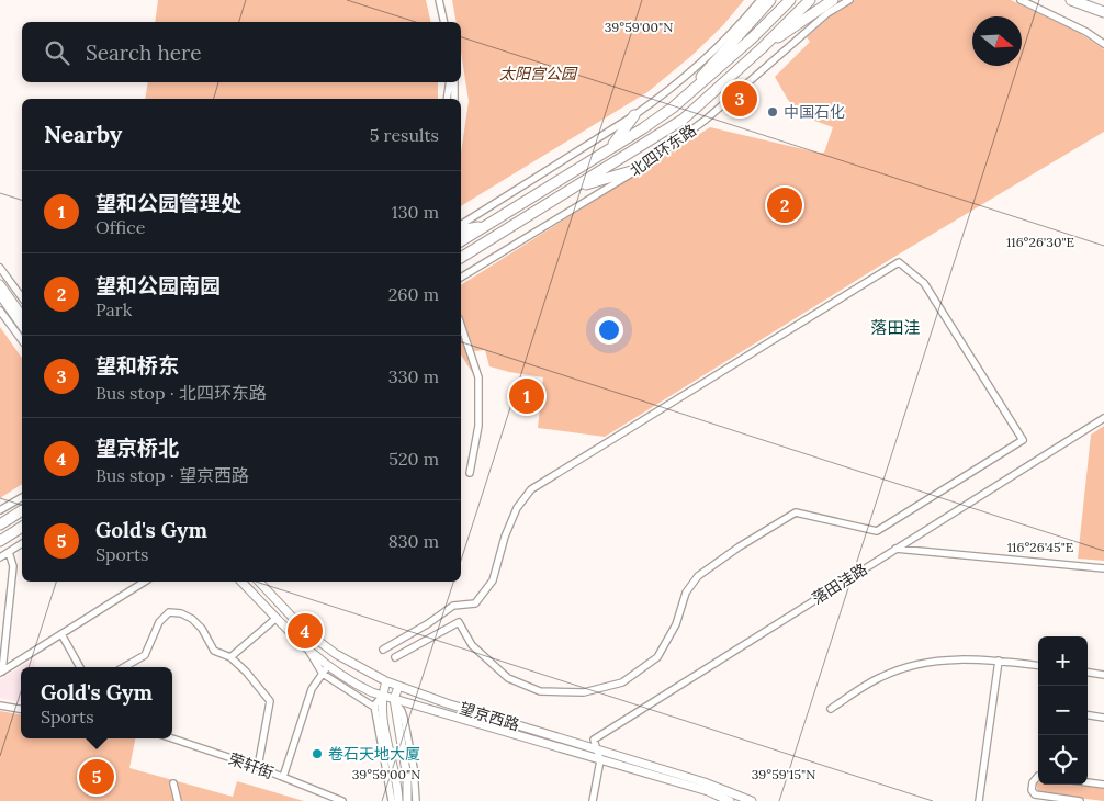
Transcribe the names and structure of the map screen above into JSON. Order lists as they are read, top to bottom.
{
  "streets": {
    "highway": ["北四环东路"],
    "main road": ["望京西路"],
    "street": ["落田洼路", "荣轩街"]
  },
  "crossings": [
    ["落田洼路", "望京西路"]
  ],
  "districts": ["落田洼"],
  "parks": ["太阳宫公园"],
  "places": ["中国石化", "卷石天地大厦"],
  "north": "right",
  "page": {
    "search": "Search here",
    "pins": [
      "3",
      "2",
      "1",
      "4",
      "5"
    ],
    "heading": ["Nearby", "5 results"],
    "list": [
      {
        "mark": "1",
        "name": "望和公园管理处",
        "note": "Office",
        "value": "130 m"
      },
      {
        "mark": "2",
        "name": "望和公园南园",
        "note": "Park",
        "value": "260 m"
      },
      {
        "mark": "3",
        "name": "望和桥东",
        "note": "Bus stop · 北四环东路",
        "value": "330 m"
      },
      {
        "mark": "4",
        "name": "望京桥北",
        "note": "Bus stop · 望京西路",
        "value": "520 m"
      },
      {
        "mark": "5",
        "name": "Gold's Gym",
        "note": "Sports",
        "value": "830 m"
      }
    ],
    "map_buttons": ["+", "−"],
    "popup": ["Gold's Gym", "Sports"]
  },
  "coordinates": [
    "39°59'00\"N",
    "116°26'30\"E",
    "116°26'45\"E",
    "39°59'15\"N"
  ]
}
